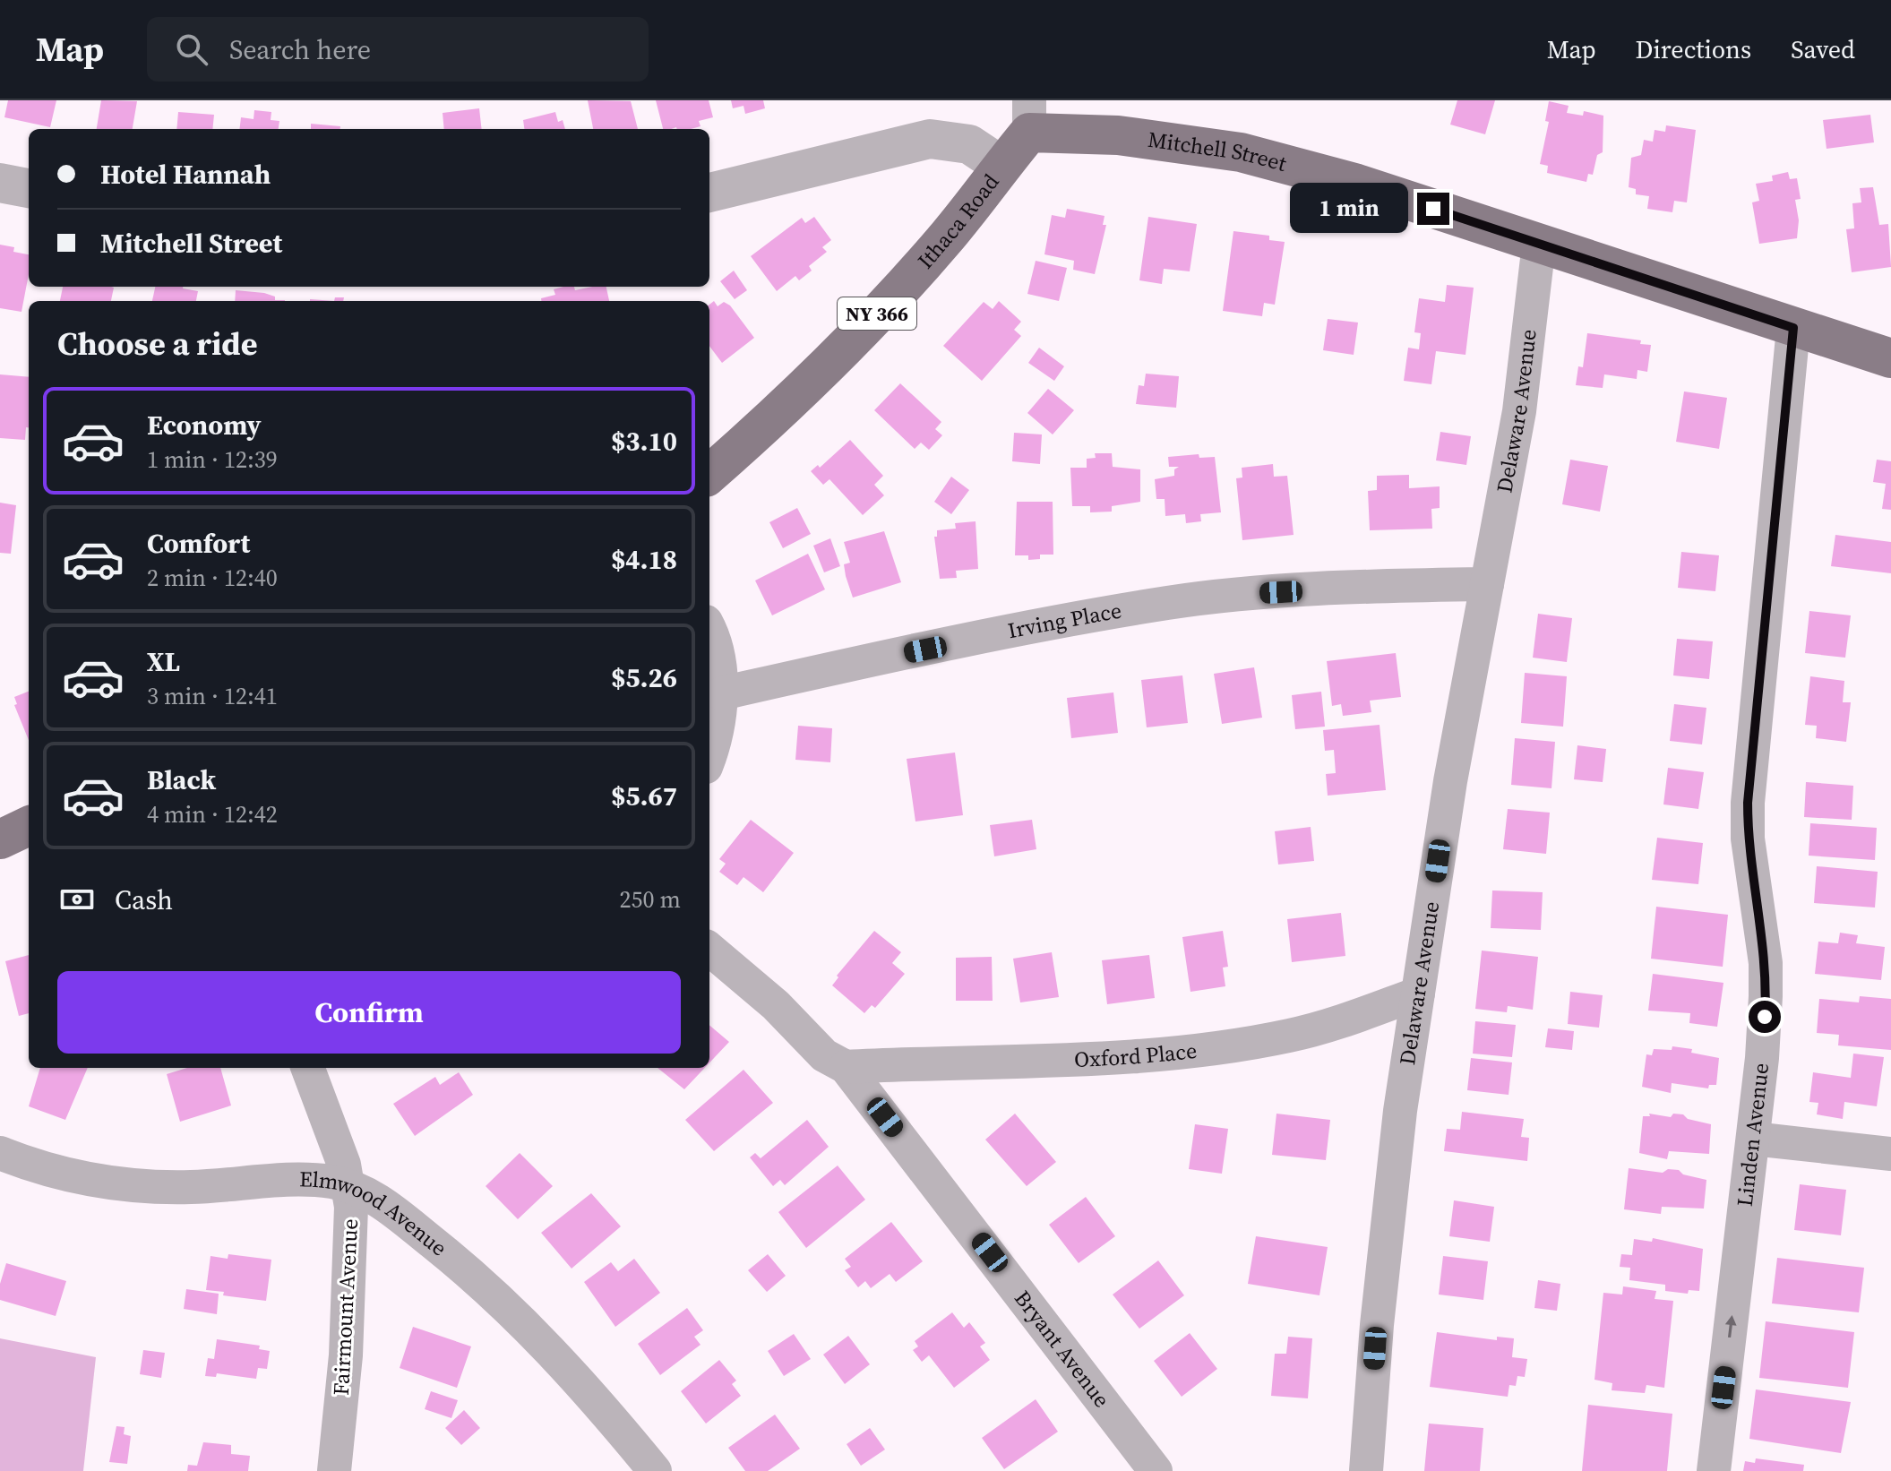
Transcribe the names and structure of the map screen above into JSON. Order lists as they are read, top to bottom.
{
  "streets": {
    "main road": ["Mitchell Street", "Ithaca Road", "NY 366"],
    "street": [
      "Delaware Avenue",
      "Irving Place",
      "Oxford Place",
      "Linden Avenue",
      "Elmwood Avenue",
      "Fairmount Avenue",
      "Bryant Avenue"
    ]
  },
  "crossings": [
    ["Mitchell Street", "Ithaca Road"],
    ["Mitchell Street", "Delaware Avenue"],
    ["Mitchell Street", "Linden Avenue"],
    ["Delaware Avenue", "Irving Place"],
    ["Delaware Avenue", "Oxford Place"],
    ["Oxford Place", "Bryant Avenue"],
    ["Elmwood Avenue", "Fairmount Avenue"]
  ],
  "page": {
    "header": "Map",
    "search": "Search here",
    "nav": ["Map", "Directions", "Saved"],
    "banner": ["Hotel Hannah", "Mitchell Street"],
    "bubble": "1 min",
    "heading": "Choose a ride",
    "list": [
      {
        "name": "Economy",
        "note": "1 min · 12:39",
        "value": "$3.10"
      },
      {
        "name": "Comfort",
        "note": "2 min · 12:40",
        "value": "$4.18"
      },
      {
        "name": "XL",
        "note": "3 min · 12:41",
        "value": "$5.26"
      },
      {
        "name": "Black",
        "note": "4 min · 12:42",
        "value": "$5.67"
      }
    ],
    "pay": ["Cash", "250 m"],
    "buttons": "Confirm"
  }
}
